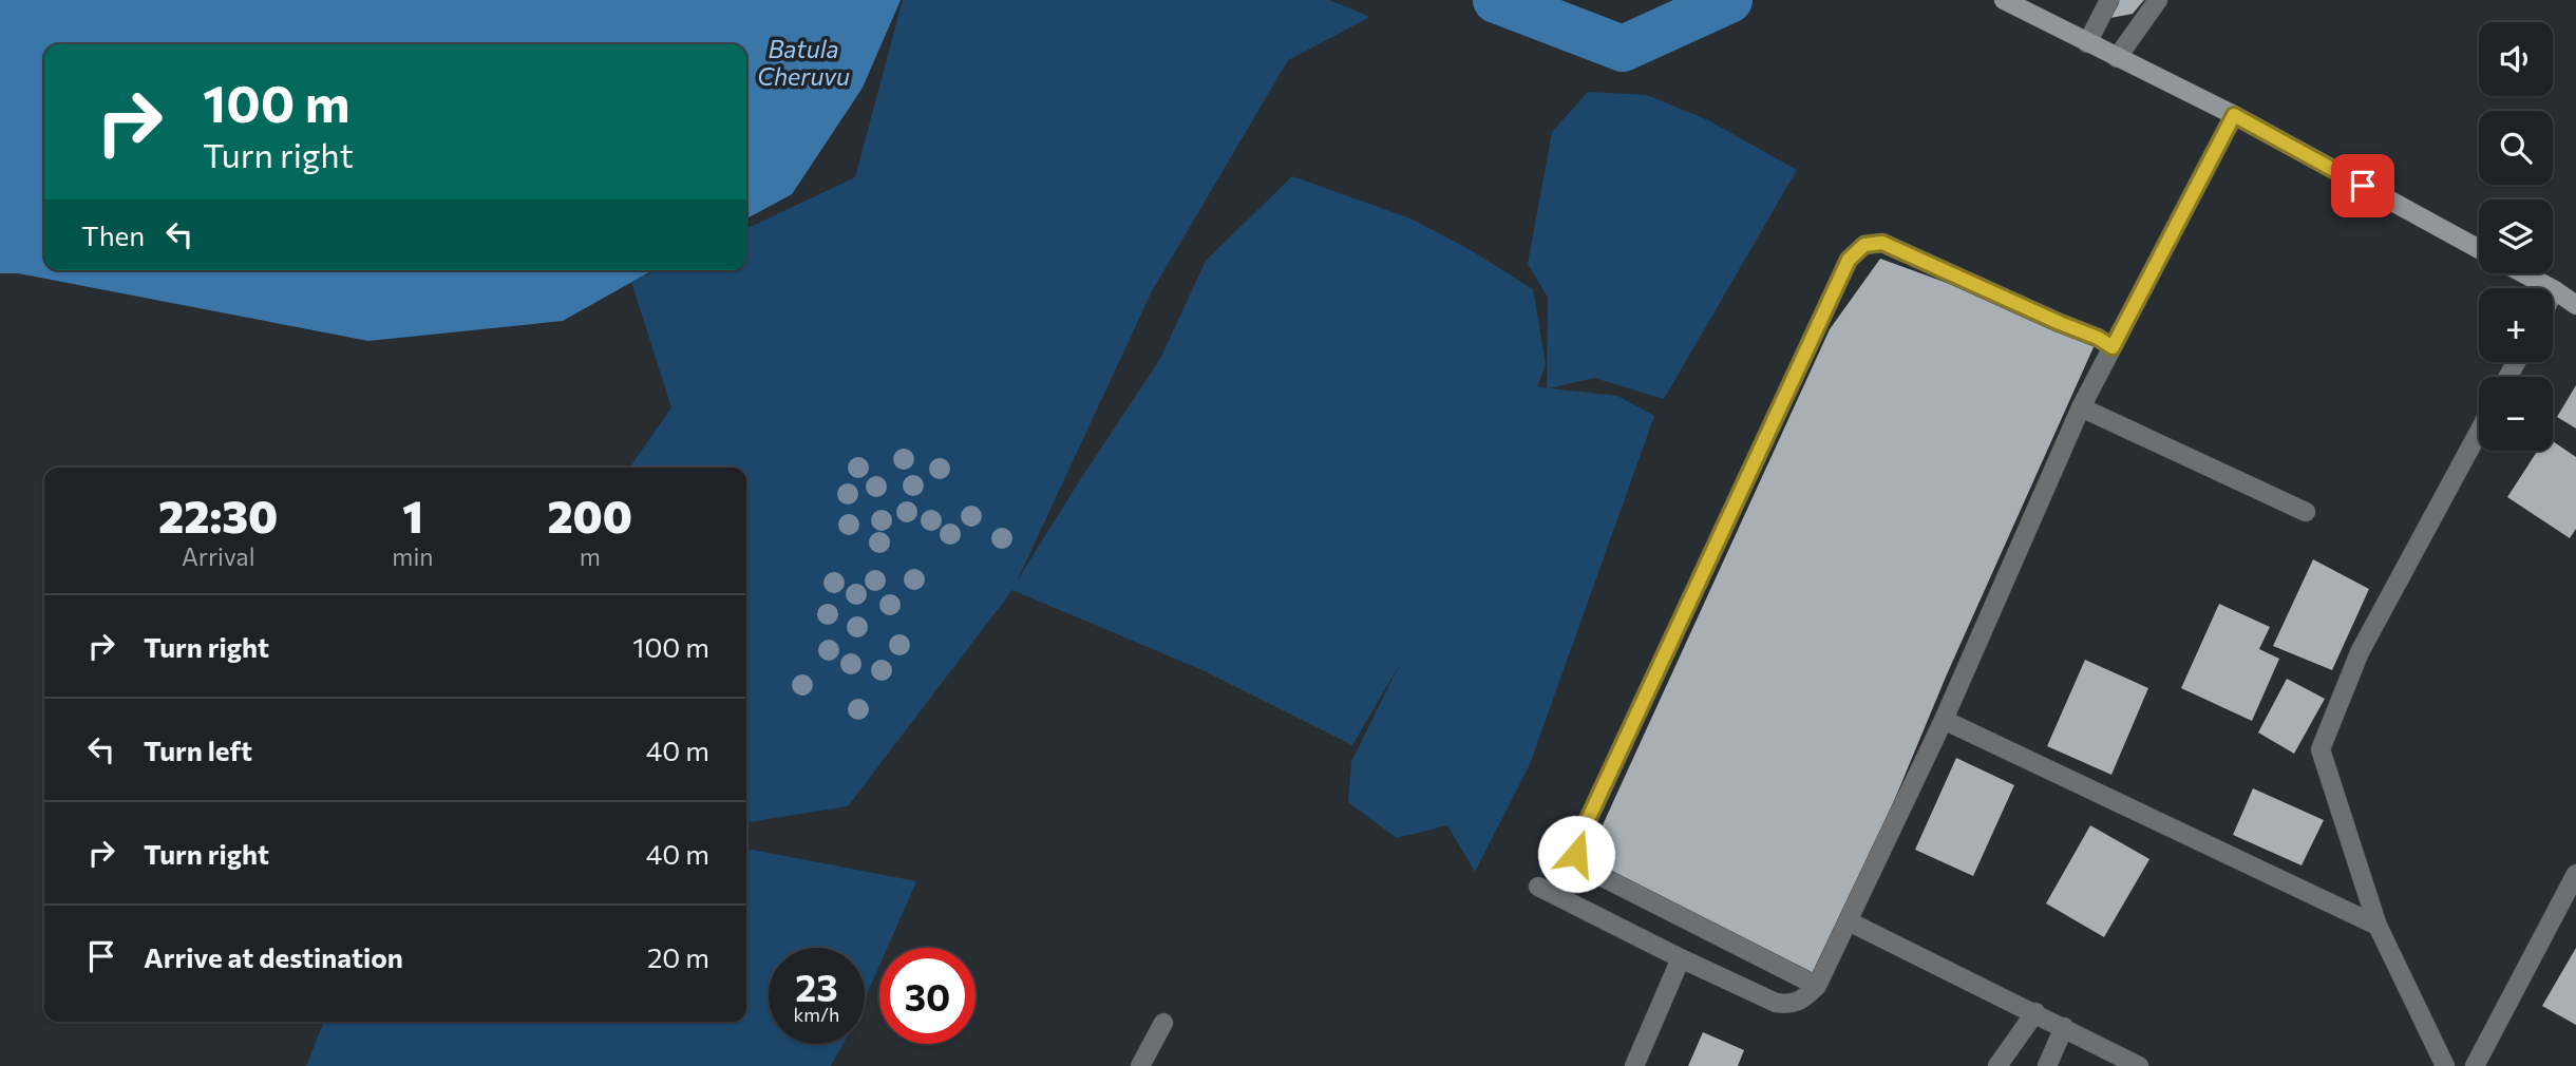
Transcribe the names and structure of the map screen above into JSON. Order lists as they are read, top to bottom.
{
  "water": ["Batula Cheruvu"],
  "page": {
    "map_buttons": ["+", "−"],
    "turn": ["100 m", "Turn right"],
    "then": "Then",
    "eta": [
      "22:30",
      "Arrival",
      "1",
      "min",
      "200",
      "m"
    ],
    "list": [
      {
        "name": "Turn right",
        "value": "100 m"
      },
      {
        "name": "Turn left",
        "value": "40 m"
      },
      {
        "name": "Turn right",
        "value": "40 m"
      },
      {
        "name": "Arrive at destination",
        "value": "20 m"
      }
    ],
    "speed": "23 km/h",
    "limit": "30"
  }
}
